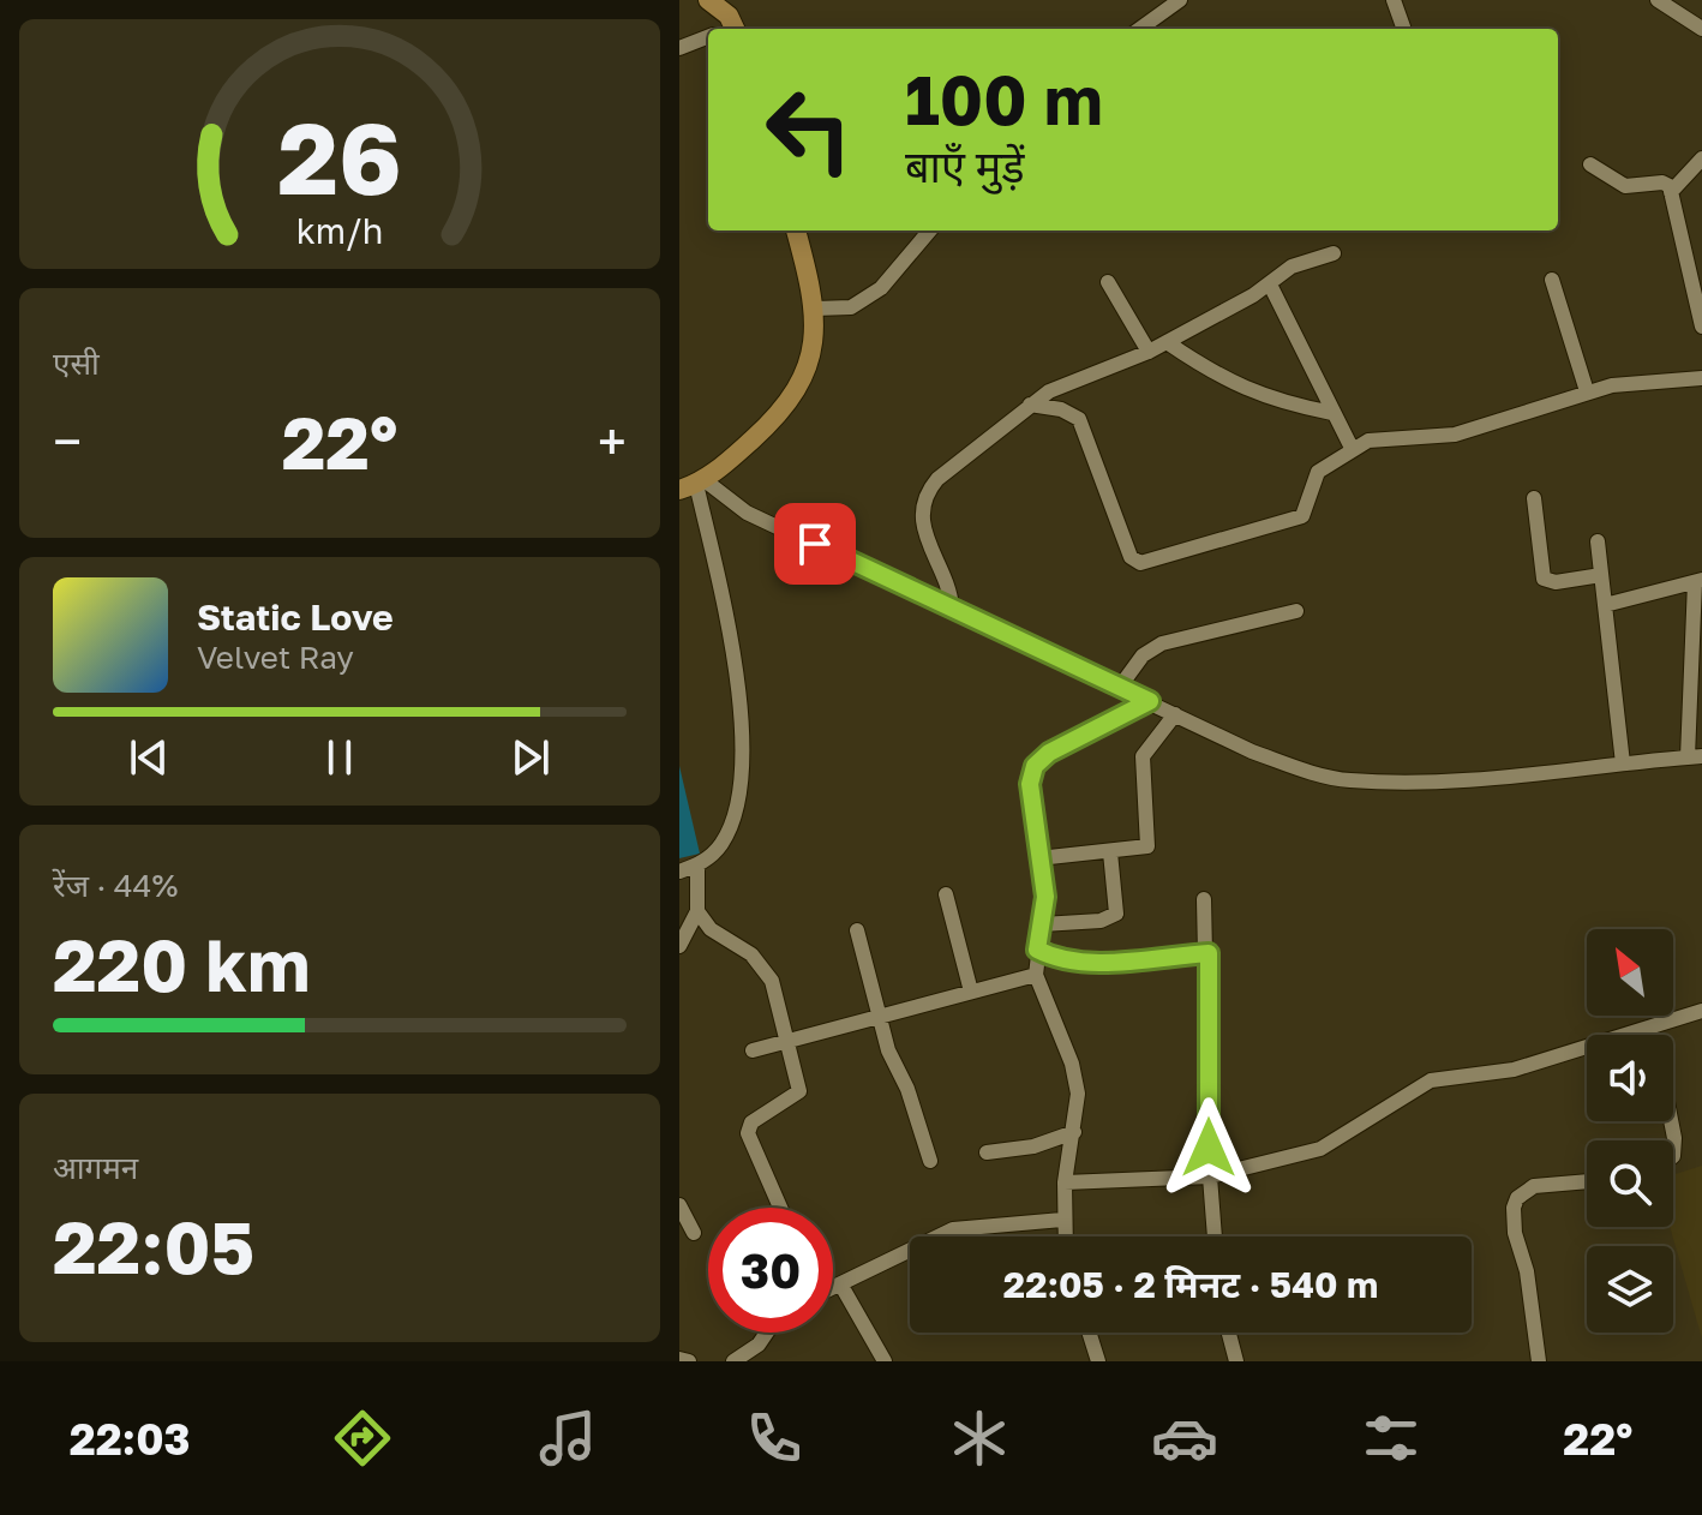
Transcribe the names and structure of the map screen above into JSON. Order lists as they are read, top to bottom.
{
  "north": "top left",
  "page": {
    "turn": ["100 m", "बाएँ मुड़ें"],
    "tile": [
      "एसी",
      ["रेंज · 44%", "220 km"],
      ["आगमन", "22:05"]
    ],
    "heat": ["−", "22°", "+"],
    "song": ["Static Love", "Velvet Ray"],
    "limit": "30",
    "trip": "22:05 · 2 मिनट · 540 m",
    "tabs": ["22:03", "22°"],
    "gauge": ["26", "km/h"]
  }
}
